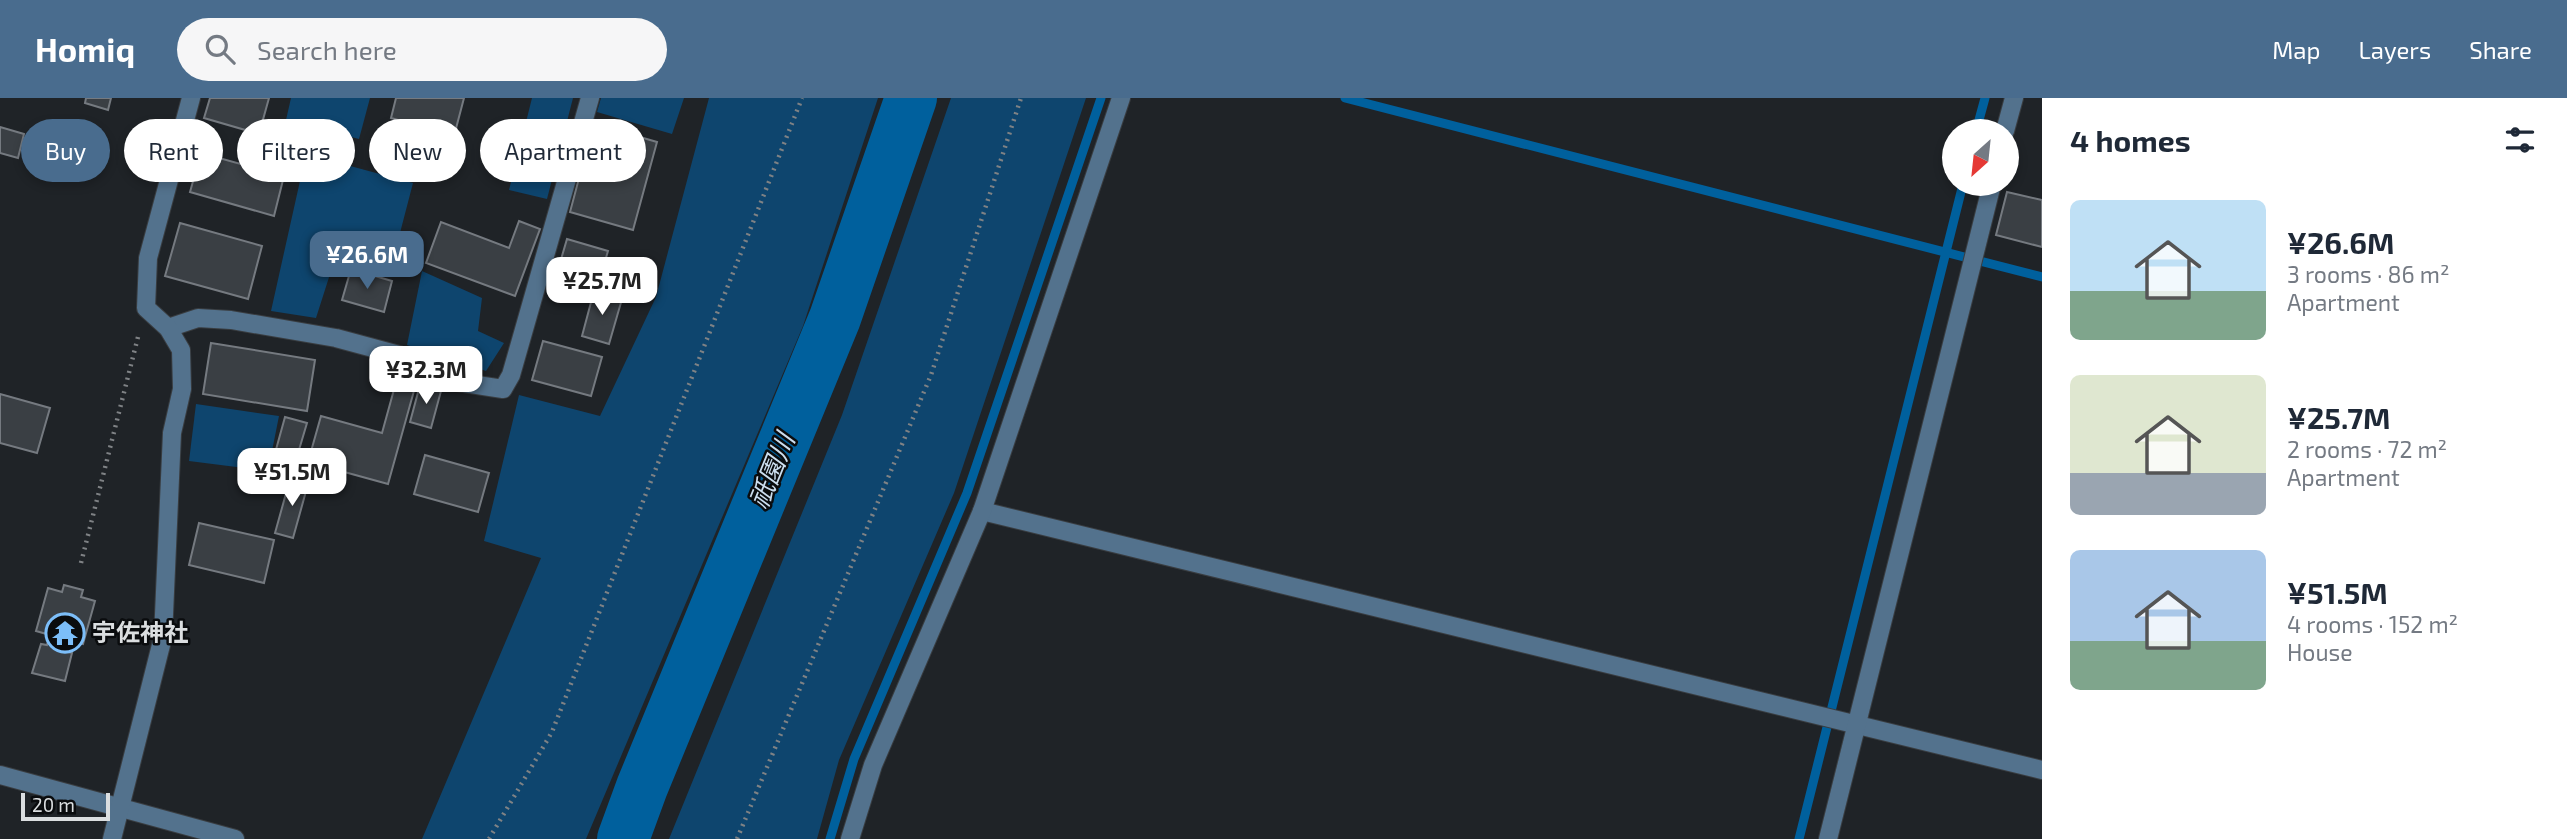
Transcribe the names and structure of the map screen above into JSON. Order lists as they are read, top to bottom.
{
  "water": ["祇園川"],
  "places": {
    "temple": ["宇佐神社"]
  },
  "scale_bar": "20 m",
  "north": "bottom left",
  "page": {
    "header": "Homiq",
    "search": "Search here",
    "nav": ["Map", "Layers", "Share"],
    "heading": "4 homes",
    "chip": [
      "Buy",
      "Rent",
      "Filters",
      "New",
      "Apartment"
    ],
    "list": [
      {
        "name": "¥26.6M",
        "note": "3 rooms · 86 m² · Apartment"
      },
      {
        "name": "¥25.7M",
        "note": "2 rooms · 72 m² · Apartment"
      },
      {
        "name": "¥51.5M",
        "note": "4 rooms · 152 m² · House"
      }
    ],
    "price": [
      "¥26.6M",
      "¥25.7M",
      "¥32.3M",
      "¥51.5M"
    ],
    "scale": "20 m"
  }
}
